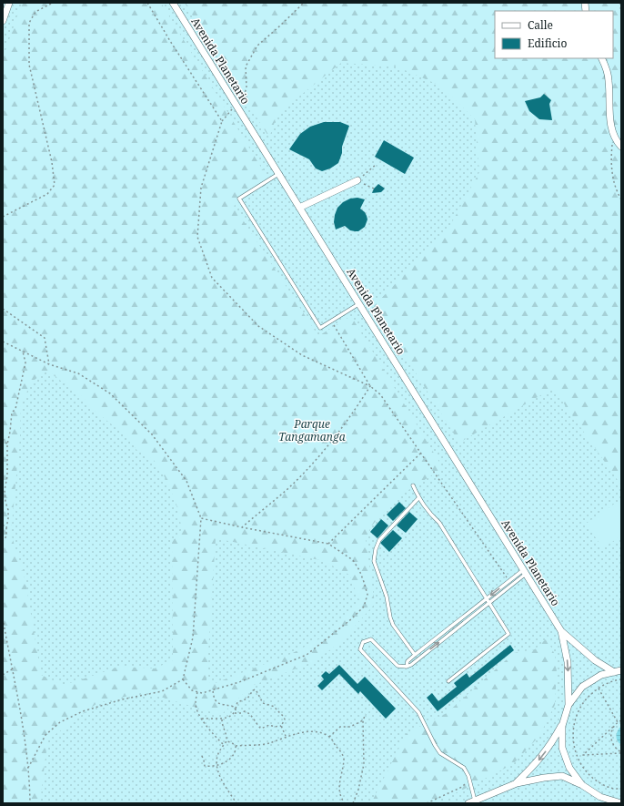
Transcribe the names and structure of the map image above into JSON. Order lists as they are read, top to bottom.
{
  "streets": {
    "street": ["Avenida Planetario"]
  },
  "parks": ["Parque Tangamanga"],
  "legend": ["Calle", "Edificio"]
}
